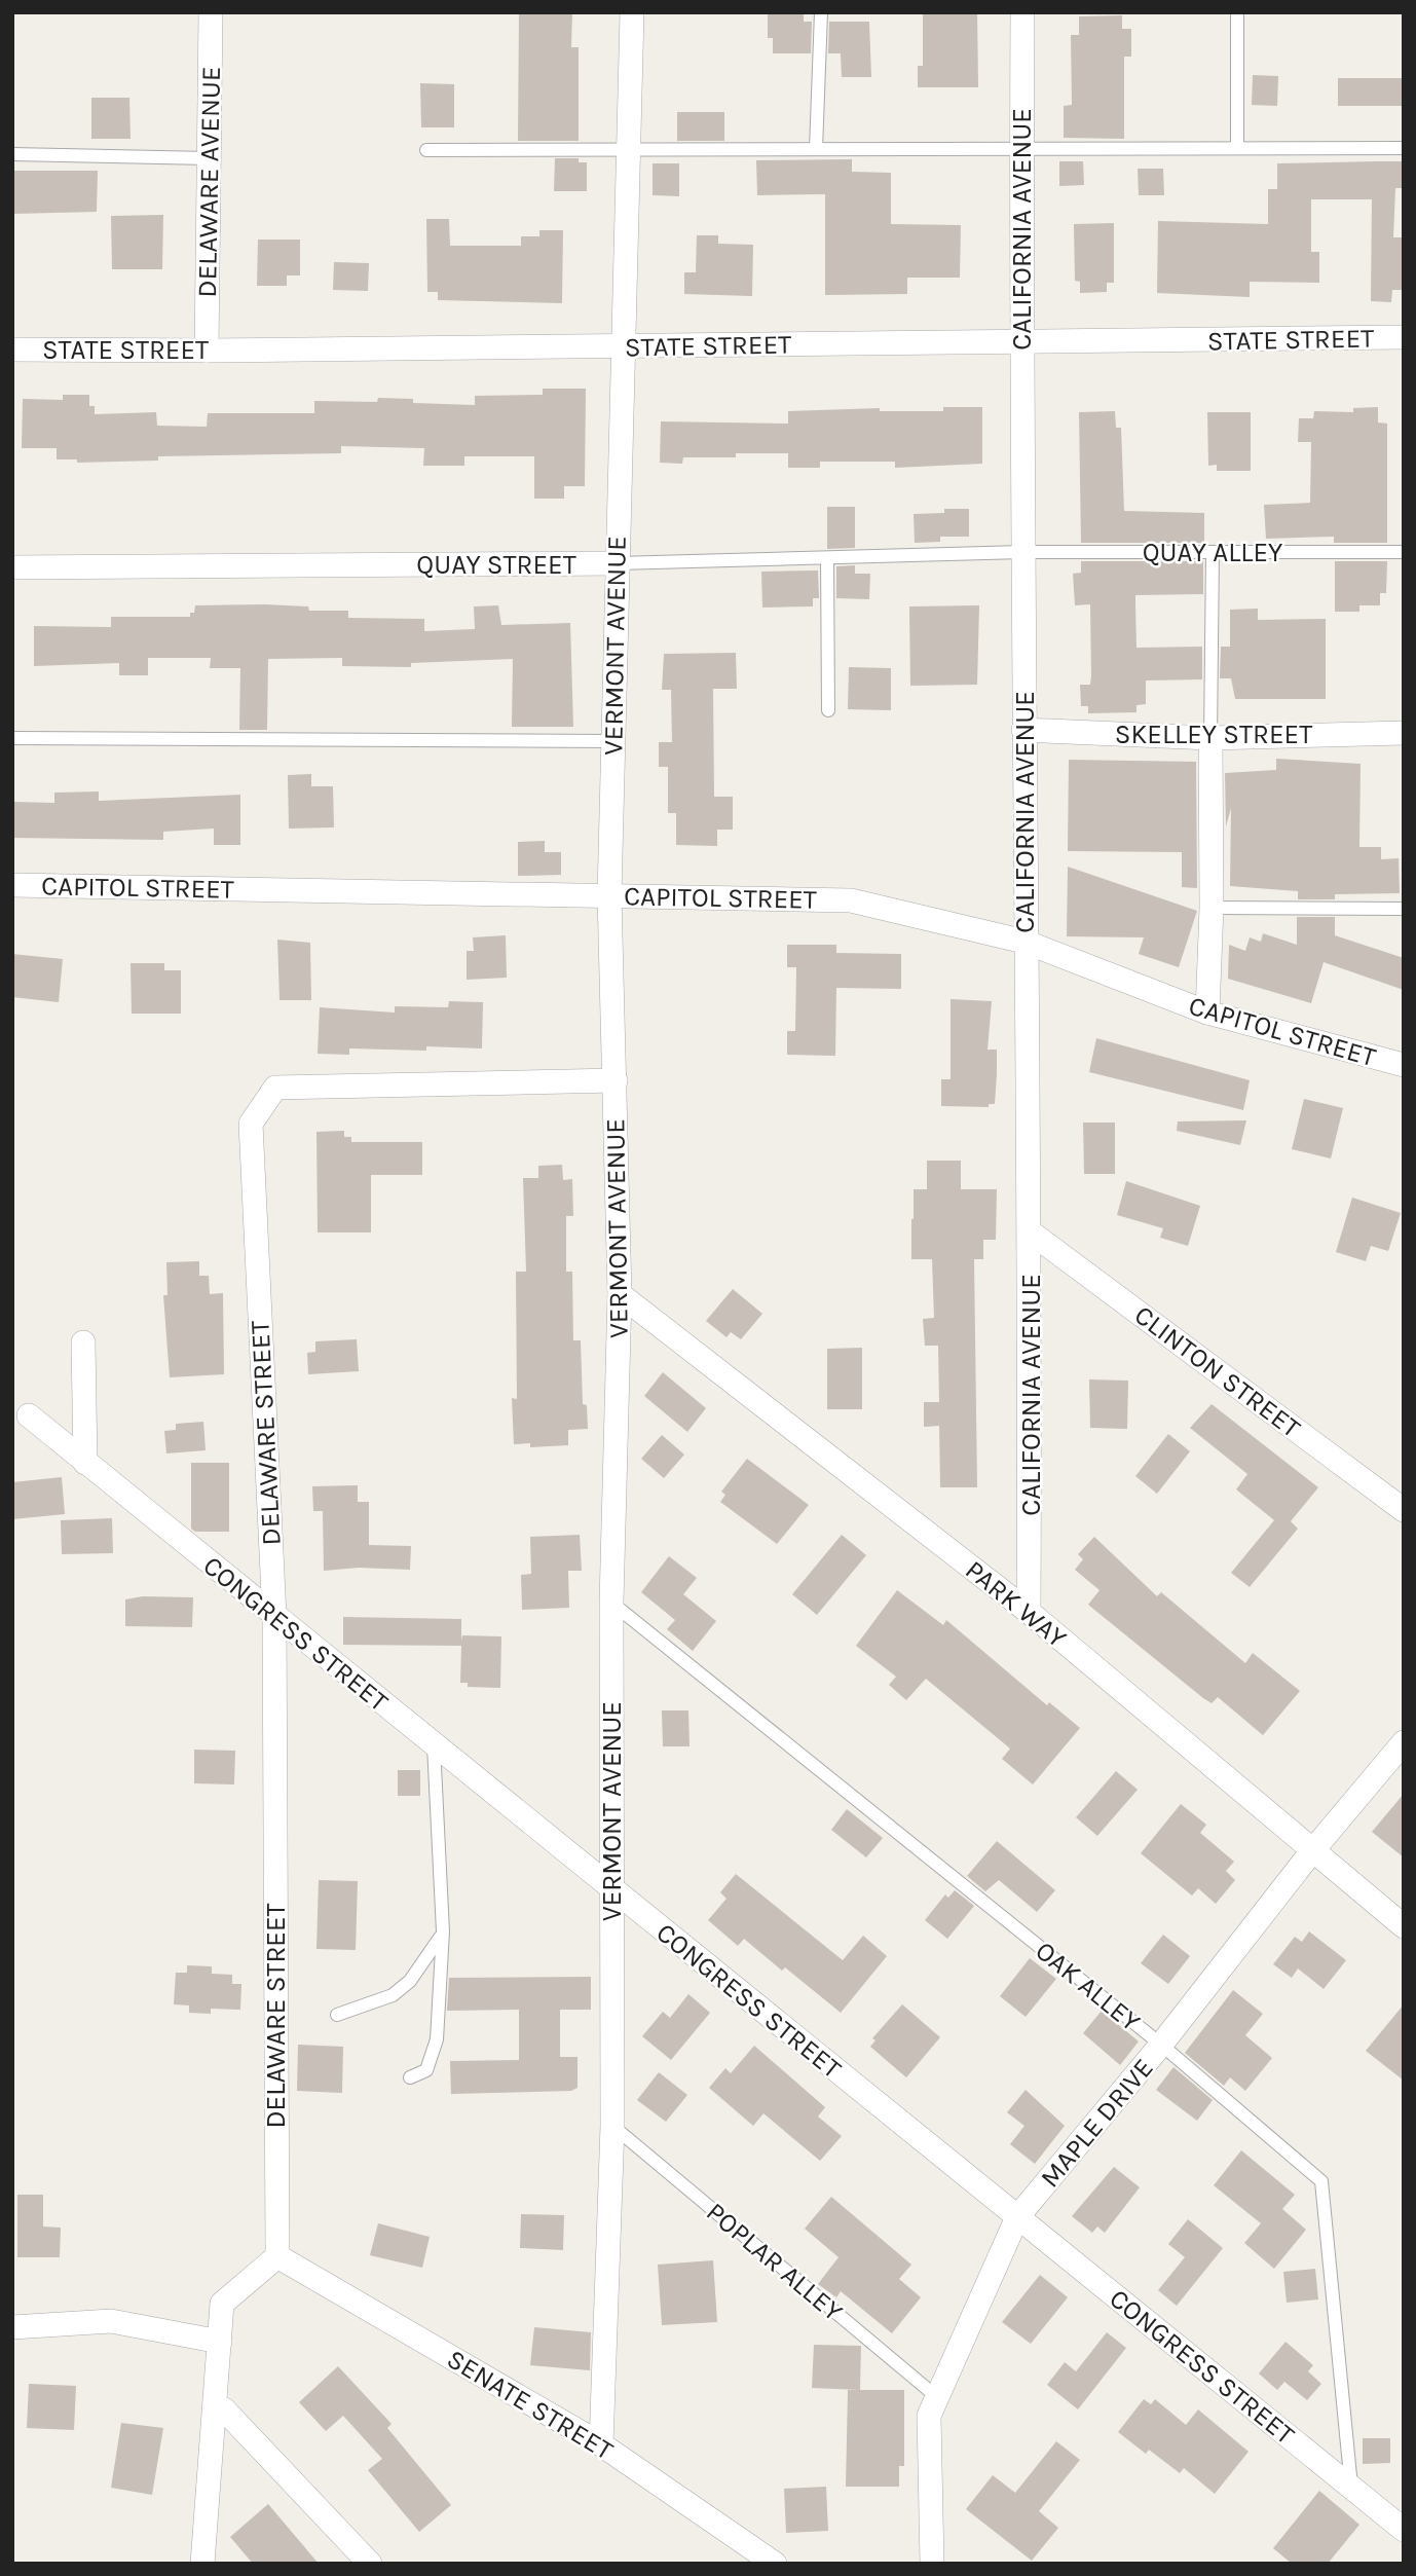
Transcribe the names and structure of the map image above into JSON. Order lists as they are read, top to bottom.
{
  "streets": {
    "street": [
      "DELAWARE AVENUE",
      "CALIFORNIA AVENUE",
      "STATE STREET",
      "QUAY STREET",
      "VERMONT AVENUE",
      "SKELLEY STREET",
      "CAPITOL STREET",
      "CLINTON STREET",
      "DELAWARE STREET",
      "PARK WAY",
      "CONGRESS STREET",
      "MAPLE DRIVE",
      "SENATE STREET"
    ],
    "lane": ["QUAY ALLEY", "OAK ALLEY", "POPLAR ALLEY"]
  },
  "crossings": [
    ["DELAWARE AVENUE", "STATE STREET"],
    ["CALIFORNIA AVENUE", "STATE STREET"],
    ["CALIFORNIA AVENUE", "QUAY ALLEY"],
    ["CALIFORNIA AVENUE", "QUAY STREET"],
    ["CALIFORNIA AVENUE", "SKELLEY STREET"],
    ["CALIFORNIA AVENUE", "CAPITOL STREET"],
    ["CALIFORNIA AVENUE", "CLINTON STREET"],
    ["CALIFORNIA AVENUE", "PARK WAY"],
    ["STATE STREET", "VERMONT AVENUE"],
    ["QUAY ALLEY", "QUAY STREET"],
    ["QUAY STREET", "VERMONT AVENUE"],
    ["VERMONT AVENUE", "CAPITOL STREET"],
    ["VERMONT AVENUE", "DELAWARE STREET"],
    ["VERMONT AVENUE", "PARK WAY"],
    ["VERMONT AVENUE", "CONGRESS STREET"],
    ["VERMONT AVENUE", "OAK ALLEY"],
    ["VERMONT AVENUE", "POPLAR ALLEY"],
    ["VERMONT AVENUE", "SENATE STREET"],
    ["DELAWARE STREET", "CONGRESS STREET"],
    ["DELAWARE STREET", "SENATE STREET"],
    ["PARK WAY", "MAPLE DRIVE"],
    ["CONGRESS STREET", "OAK ALLEY"],
    ["CONGRESS STREET", "MAPLE DRIVE"],
    ["OAK ALLEY", "MAPLE DRIVE"],
    ["MAPLE DRIVE", "POPLAR ALLEY"]
  ]
}
